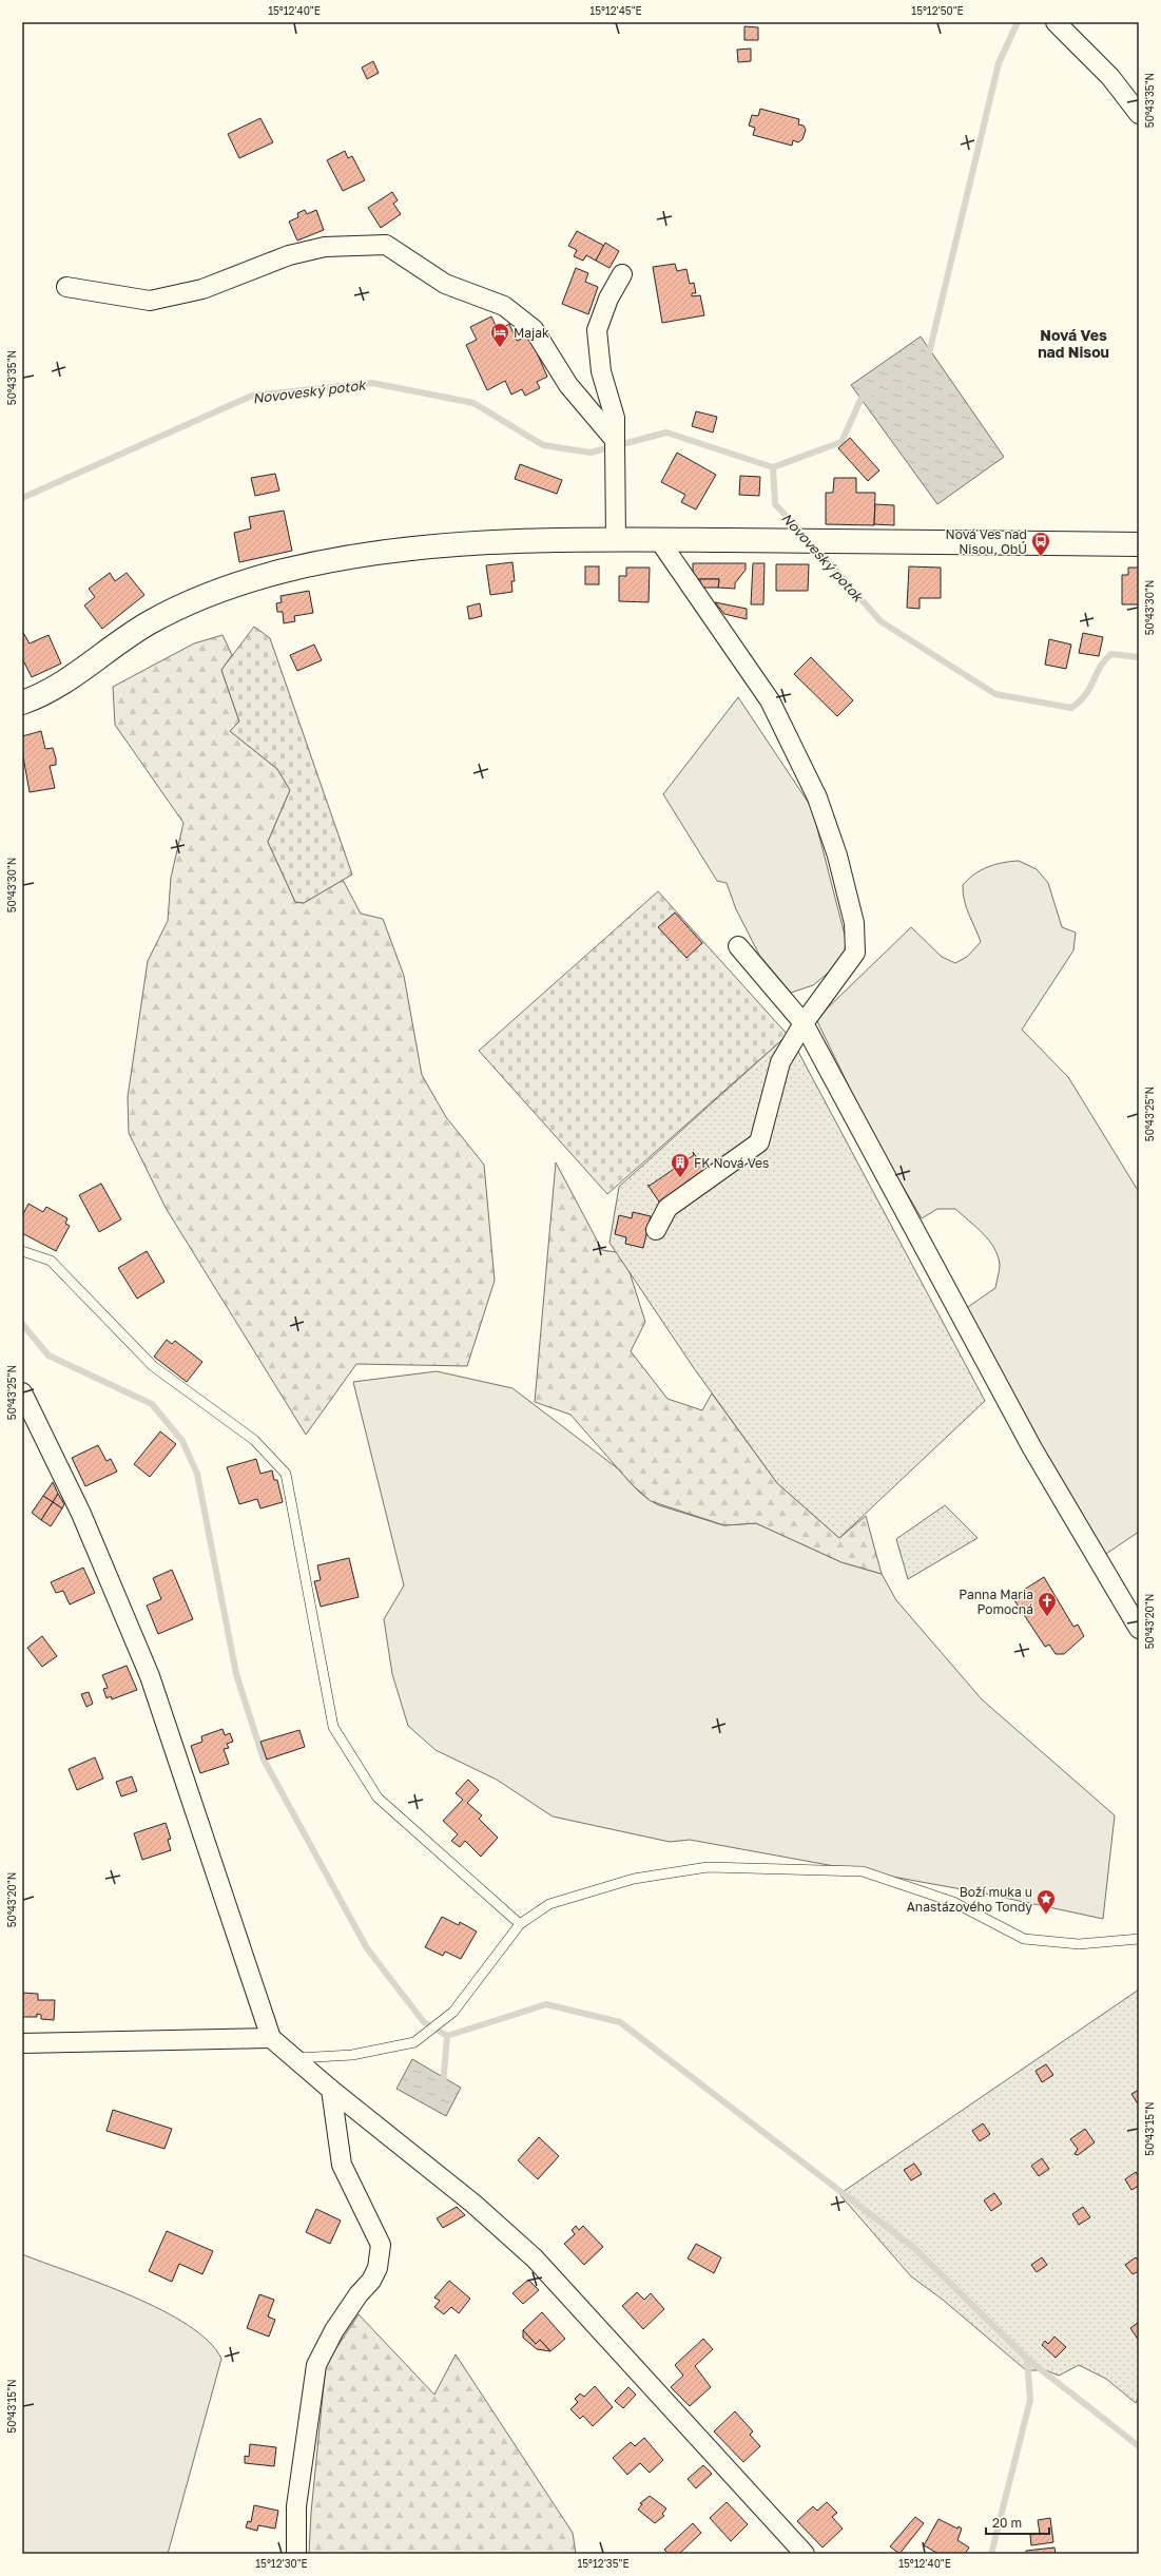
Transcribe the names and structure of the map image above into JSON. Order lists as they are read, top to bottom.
{
  "districts": ["Nová Ves nad Nisou"],
  "water": ["Novoveský potok"],
  "places": {
    "hotel": ["Majak"],
    "bus stop": ["Nová Ves nad Nisou, ObÚ"],
    "building": ["FK Nová Ves"],
    "church": ["Panna Maria Pomocná"],
    "place": ["Boží muka u Anastázového Tondy"]
  },
  "scale_bar": "20 m",
  "coordinates": [
    "15°12'40\"E",
    "15°12'45\"E",
    "15°12'50\"E",
    "50°43'35\"N",
    "50°43'30\"N",
    "50°43'25\"N",
    "50°43'20\"N",
    "50°43'15\"N",
    "15°12'30\"E",
    "15°12'35\"E"
  ]
}
